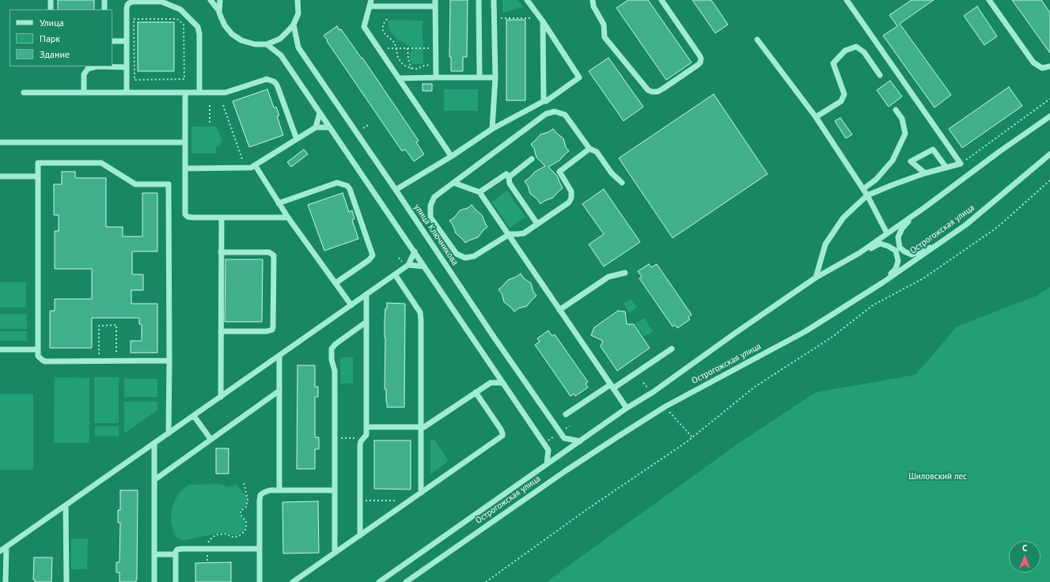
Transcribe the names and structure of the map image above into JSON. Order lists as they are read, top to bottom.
{
  "streets": {
    "street": ["Острогожская улица", "улица Ключникова"]
  },
  "parks": ["Шиловский лес"],
  "legend": ["Улица", "Парк", "Здание"],
  "north": "top"
}
